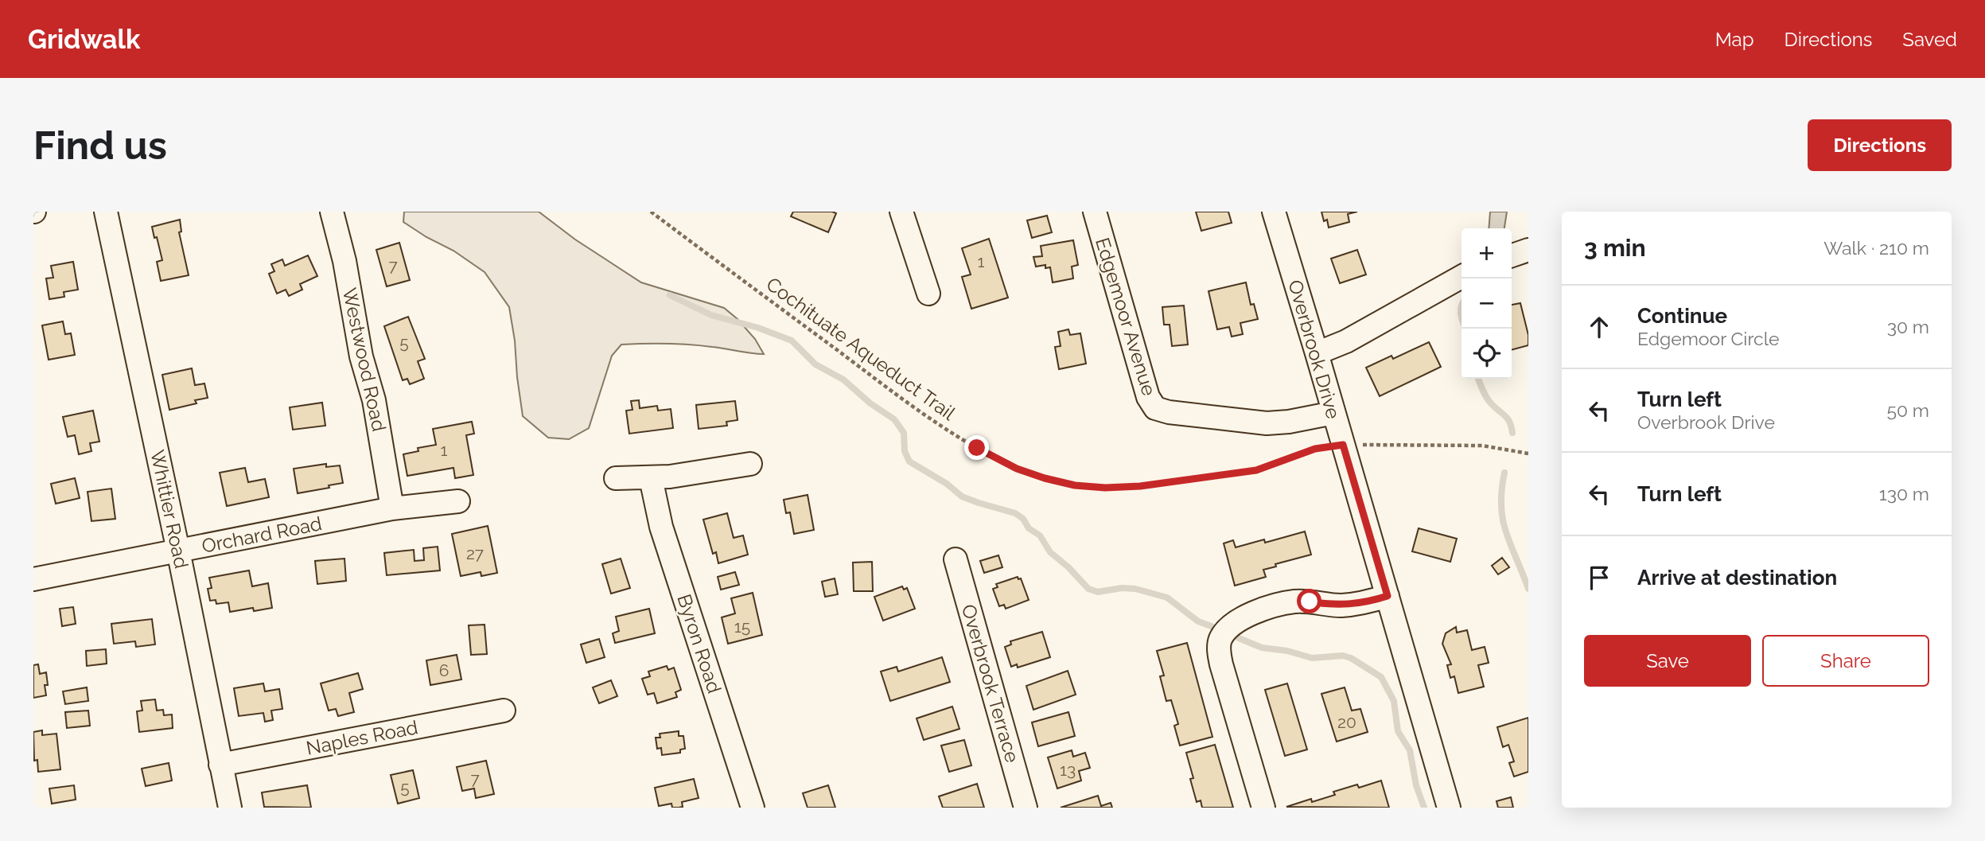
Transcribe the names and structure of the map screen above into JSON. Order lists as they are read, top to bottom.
{
  "streets": {
    "street": [
      "Edgemoor Avenue",
      "Overbrook Drive",
      "Westwood Road",
      "Whittier Road",
      "Orchard Road",
      "Byron Road",
      "Overbrook Terrace",
      "Naples Road"
    ],
    "path": ["Cochituate Aqueduct Trail"]
  },
  "crossings": [
    ["Edgemoor Avenue", "Overbrook Drive"],
    ["Cochituate Aqueduct Trail", "Overbrook Drive"],
    ["Westwood Road", "Orchard Road"],
    ["Whittier Road", "Orchard Road"],
    ["Whittier Road", "Naples Road"]
  ],
  "house_numbers": [
    "1",
    "7",
    "5",
    "1",
    "27",
    "15",
    "6",
    "20",
    "13",
    "7",
    "5"
  ],
  "page": {
    "header": "Gridwalk",
    "nav": ["Map", "Directions", "Saved"],
    "buttons": [
      "Directions",
      ["Save", "Share"]
    ],
    "title": "Find us",
    "heading": ["3 min", "Walk · 210 m"],
    "map_buttons": ["+", "−"],
    "list": [
      ["Continue", "Edgemoor Circle", "30 m"],
      ["Turn left", "Overbrook Drive", "50 m"],
      ["Turn left", "130 m"],
      "Arrive at destination"
    ]
  }
}
